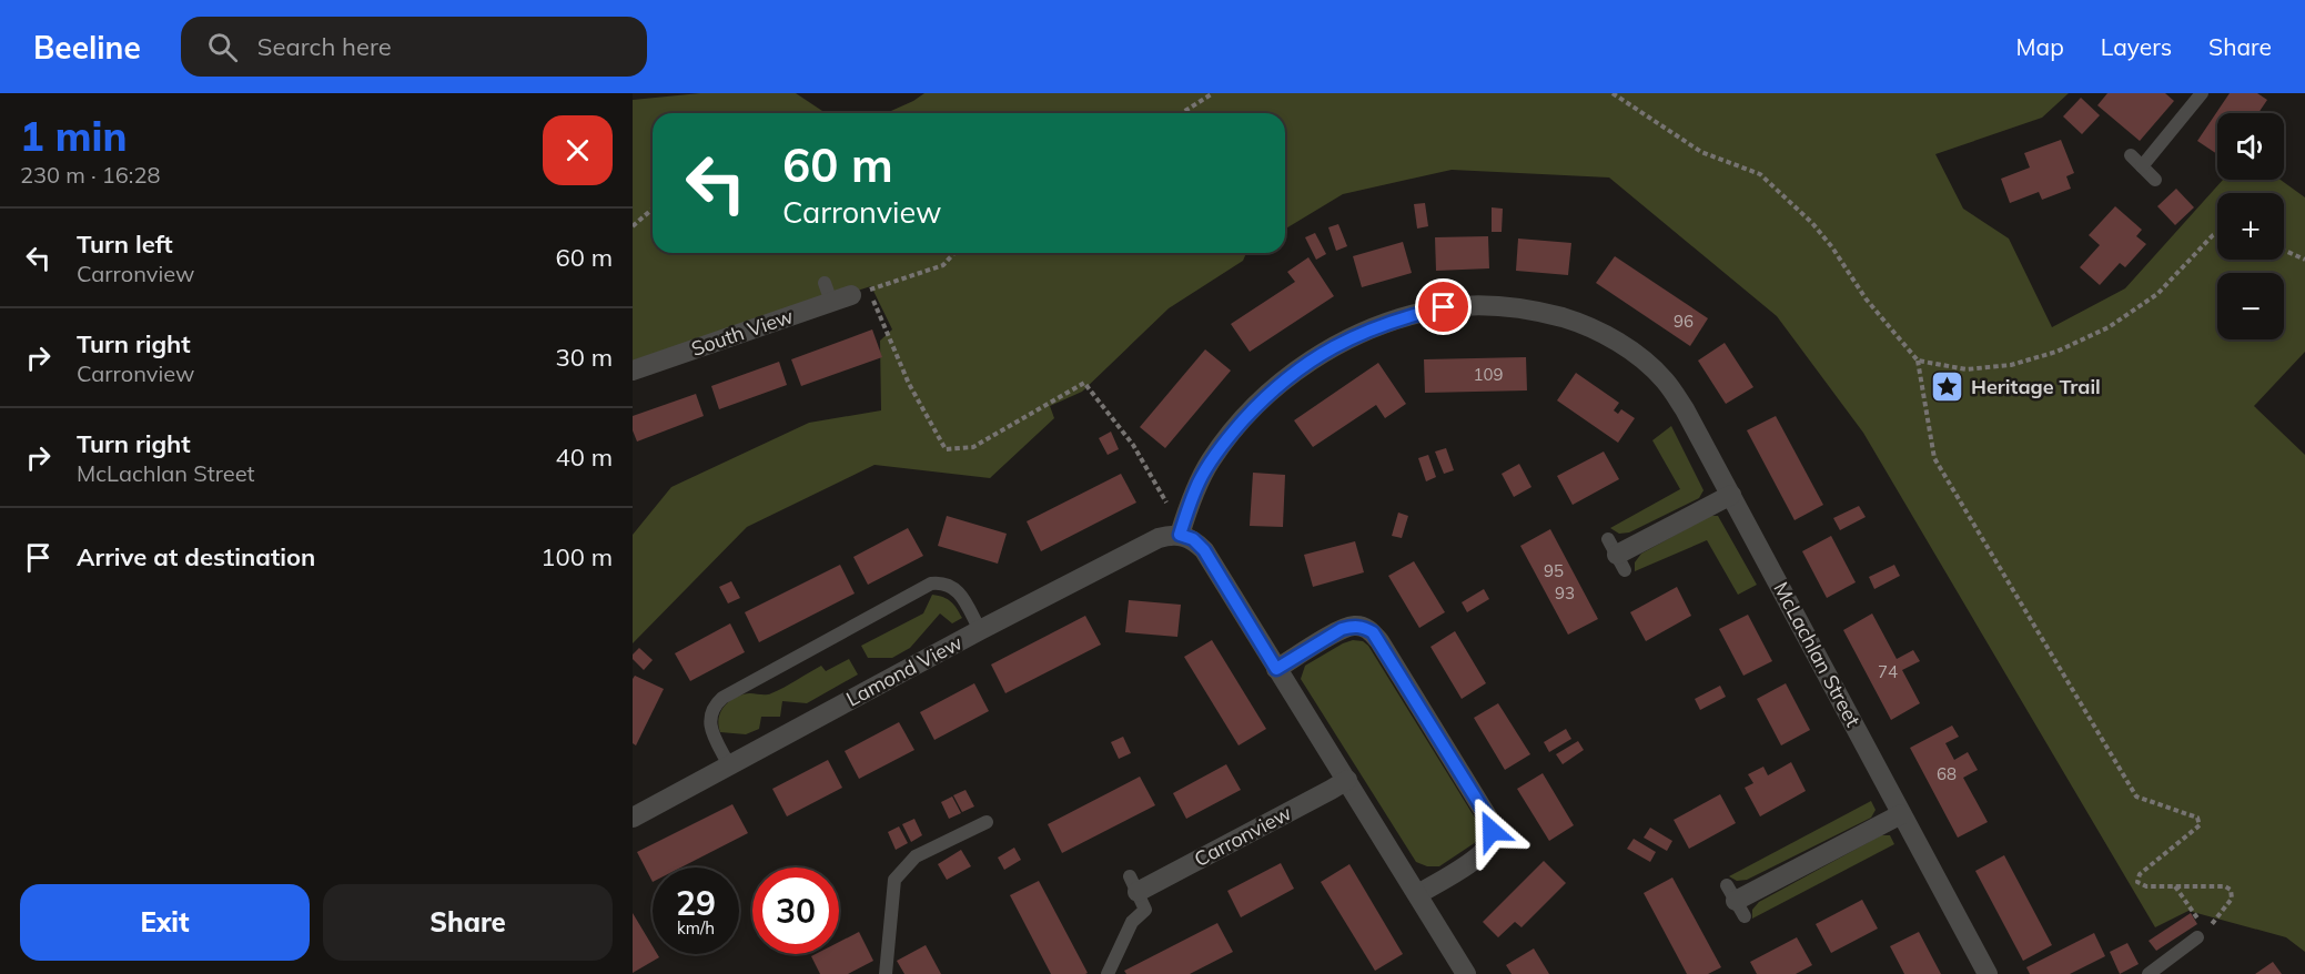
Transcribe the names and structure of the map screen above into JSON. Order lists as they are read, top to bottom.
{
  "streets": {
    "street": [
      "South View",
      "McLachlan Street",
      "Lamond View",
      "Carronview"
    ]
  },
  "crossings": [
    ["McLachlan Street", "Lamond View"]
  ],
  "places": {
    "place": ["Heritage Trail"]
  },
  "house_numbers": [
    "96",
    "109",
    "95",
    "93",
    "74",
    "68"
  ],
  "page": {
    "header": "Beeline",
    "search": "Search here",
    "nav": ["Map", "Layers", "Share"],
    "heading": ["1 min", "230 m · 16:28"],
    "map_buttons": ["+", "−"],
    "turn": ["60 m", "Carronview"],
    "list": [
      {
        "name": "Turn left",
        "note": "Carronview",
        "value": "60 m"
      },
      {
        "name": "Turn right",
        "note": "Carronview",
        "value": "30 m"
      },
      {
        "name": "Turn right",
        "note": "McLachlan Street",
        "value": "40 m"
      },
      {
        "name": "Arrive at destination",
        "value": "100 m"
      }
    ],
    "speed": "29 km/h",
    "limit": "30",
    "buttons": ["Exit", "Share"]
  }
}
